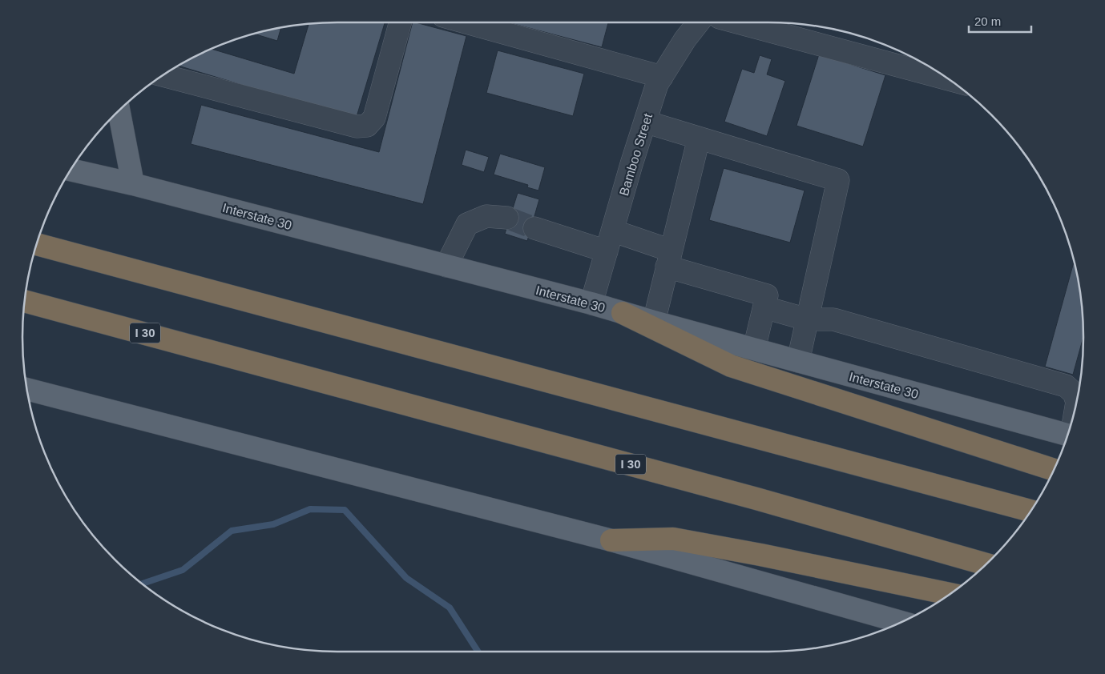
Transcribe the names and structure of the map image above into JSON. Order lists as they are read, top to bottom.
{
  "streets": {
    "highway": ["I 30"],
    "main road": ["Interstate 30"],
    "street": ["Bamboo Street"]
  },
  "crossings": [
    ["Bamboo Street", "Interstate 30"]
  ],
  "scale_bar": "20 m"
}
